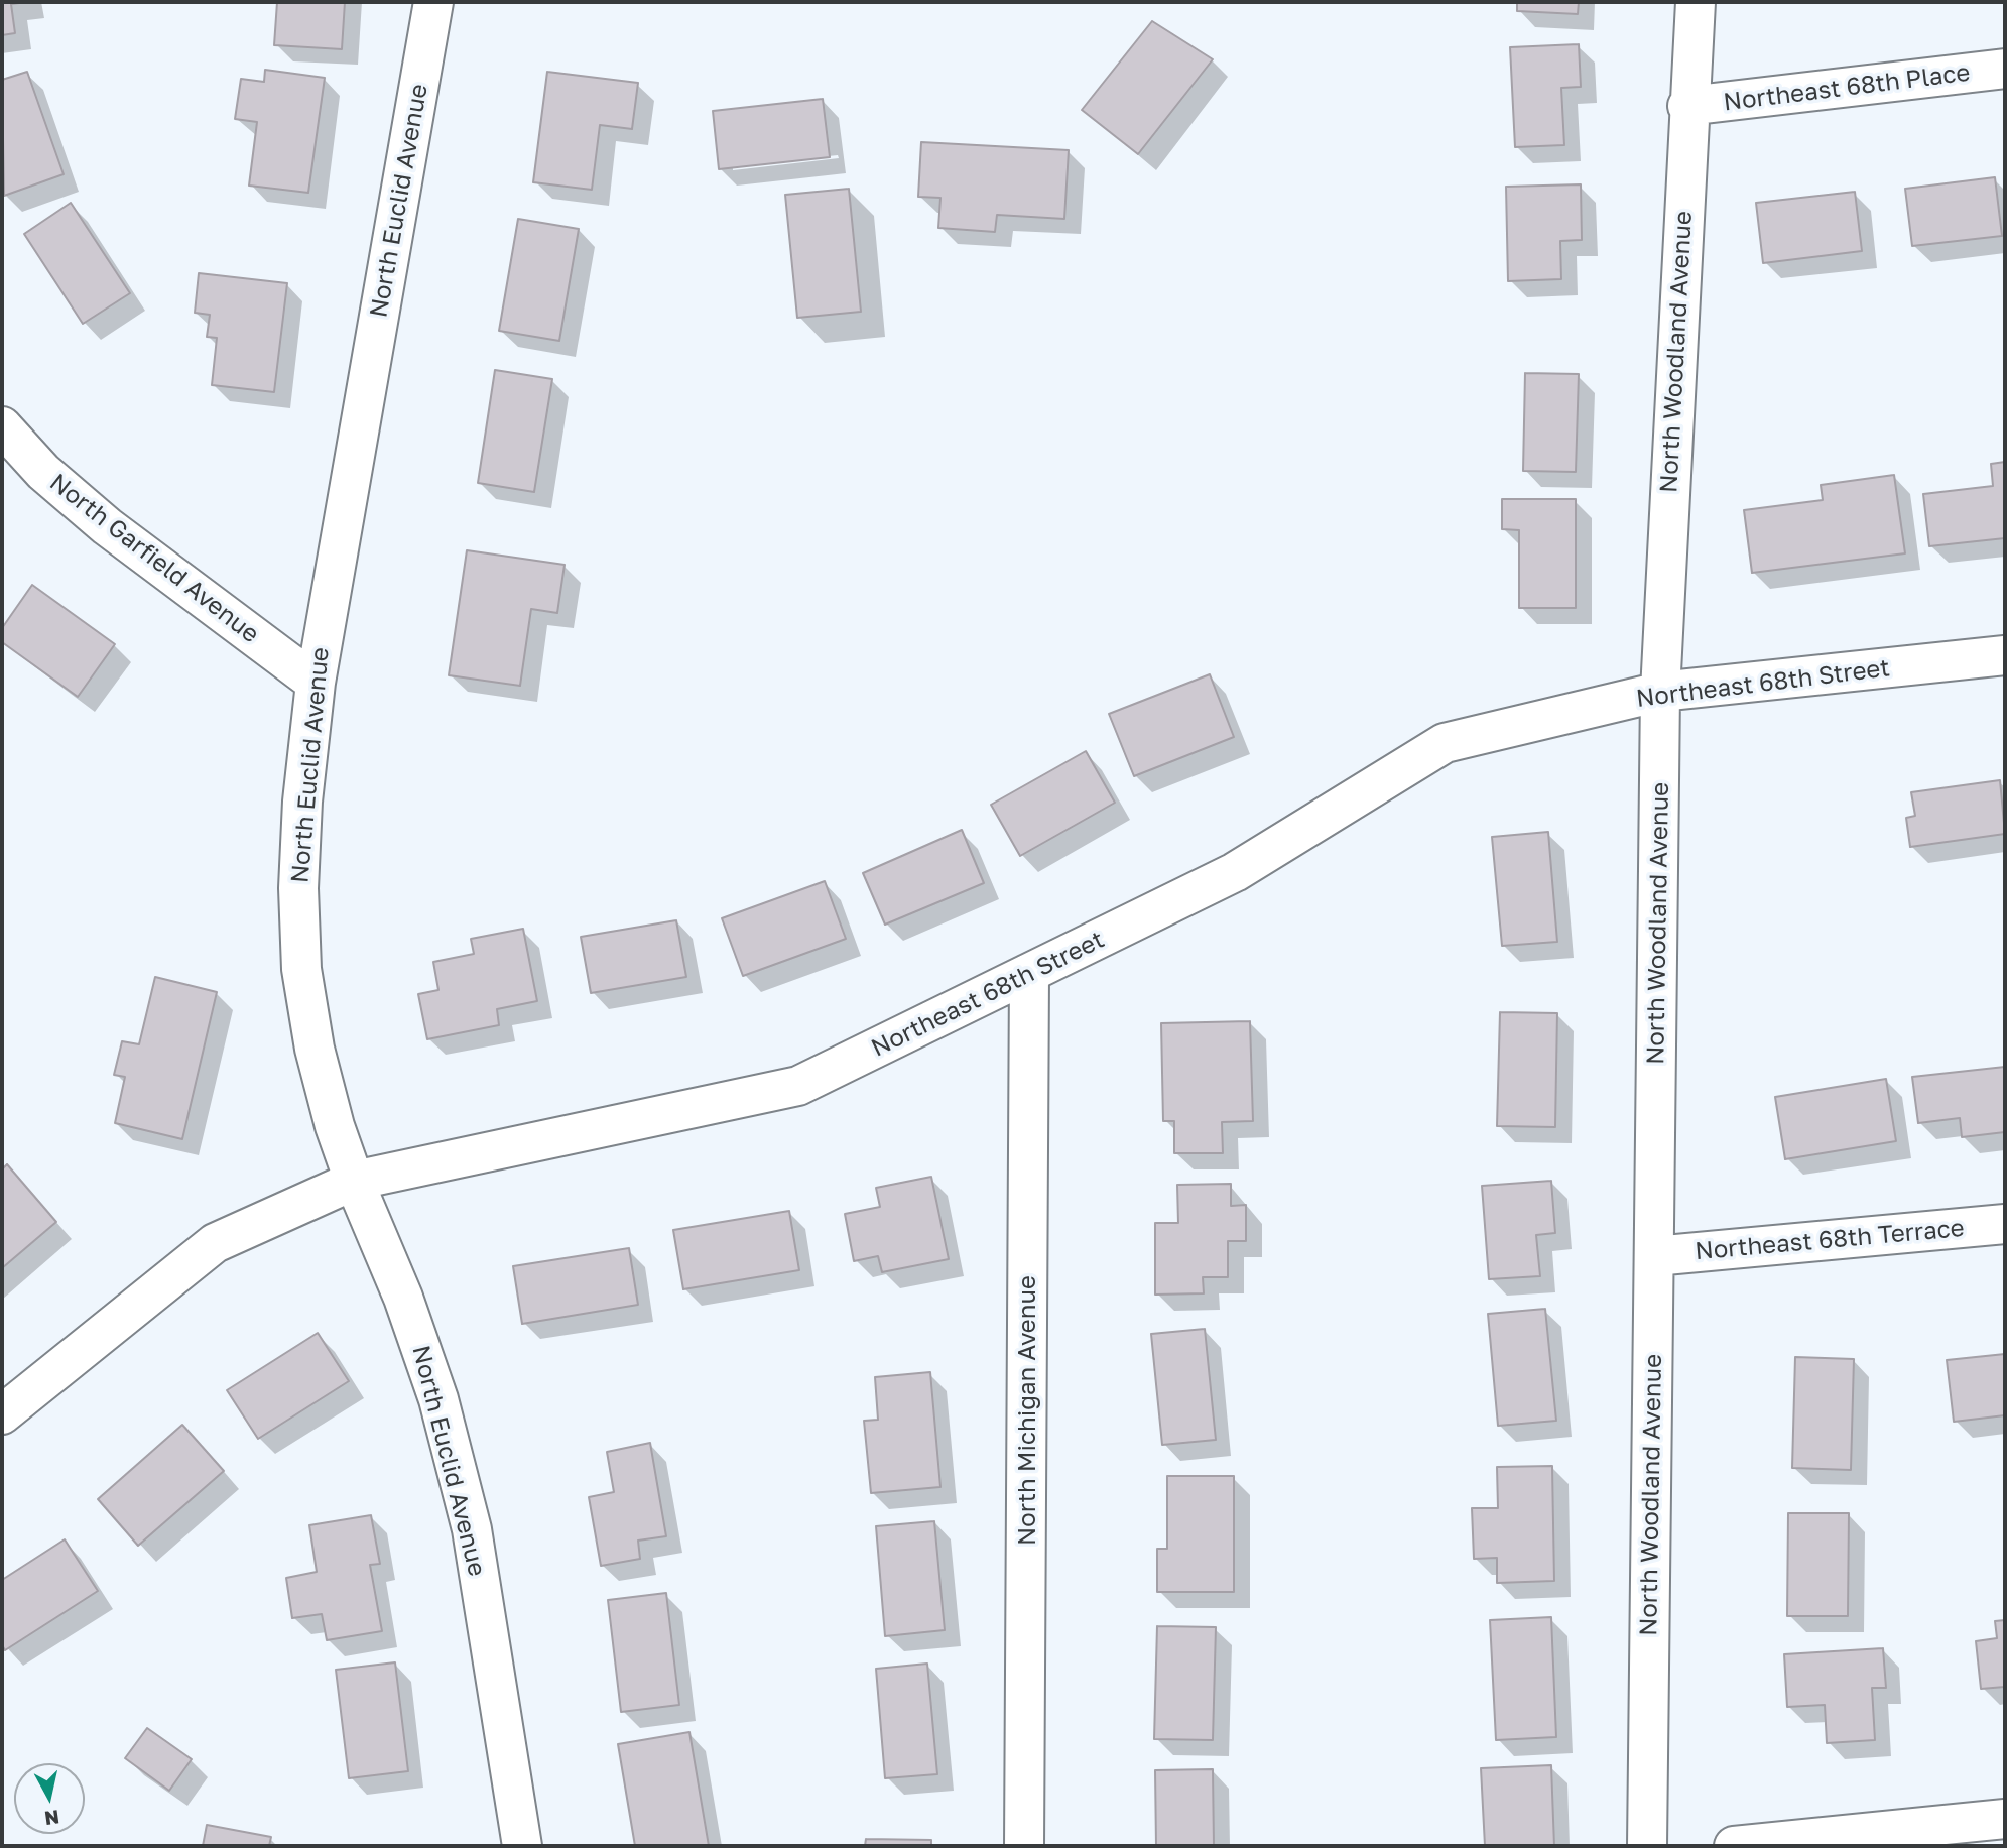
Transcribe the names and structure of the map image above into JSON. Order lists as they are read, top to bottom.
{
  "streets": {
    "street": [
      "Northeast 68th Place",
      "North Euclid Avenue",
      "North Woodland Avenue",
      "North Garfield Avenue",
      "Northeast 68th Street",
      "Northeast 68th Terrace",
      "North Michigan Avenue"
    ]
  },
  "crossings": [
    ["Northeast 68th Place", "North Woodland Avenue"],
    ["North Euclid Avenue", "North Garfield Avenue"],
    ["North Euclid Avenue", "Northeast 68th Street"],
    ["North Woodland Avenue", "Northeast 68th Street"],
    ["North Woodland Avenue", "Northeast 68th Terrace"],
    ["Northeast 68th Street", "North Michigan Avenue"]
  ],
  "north": "bottom"
}
